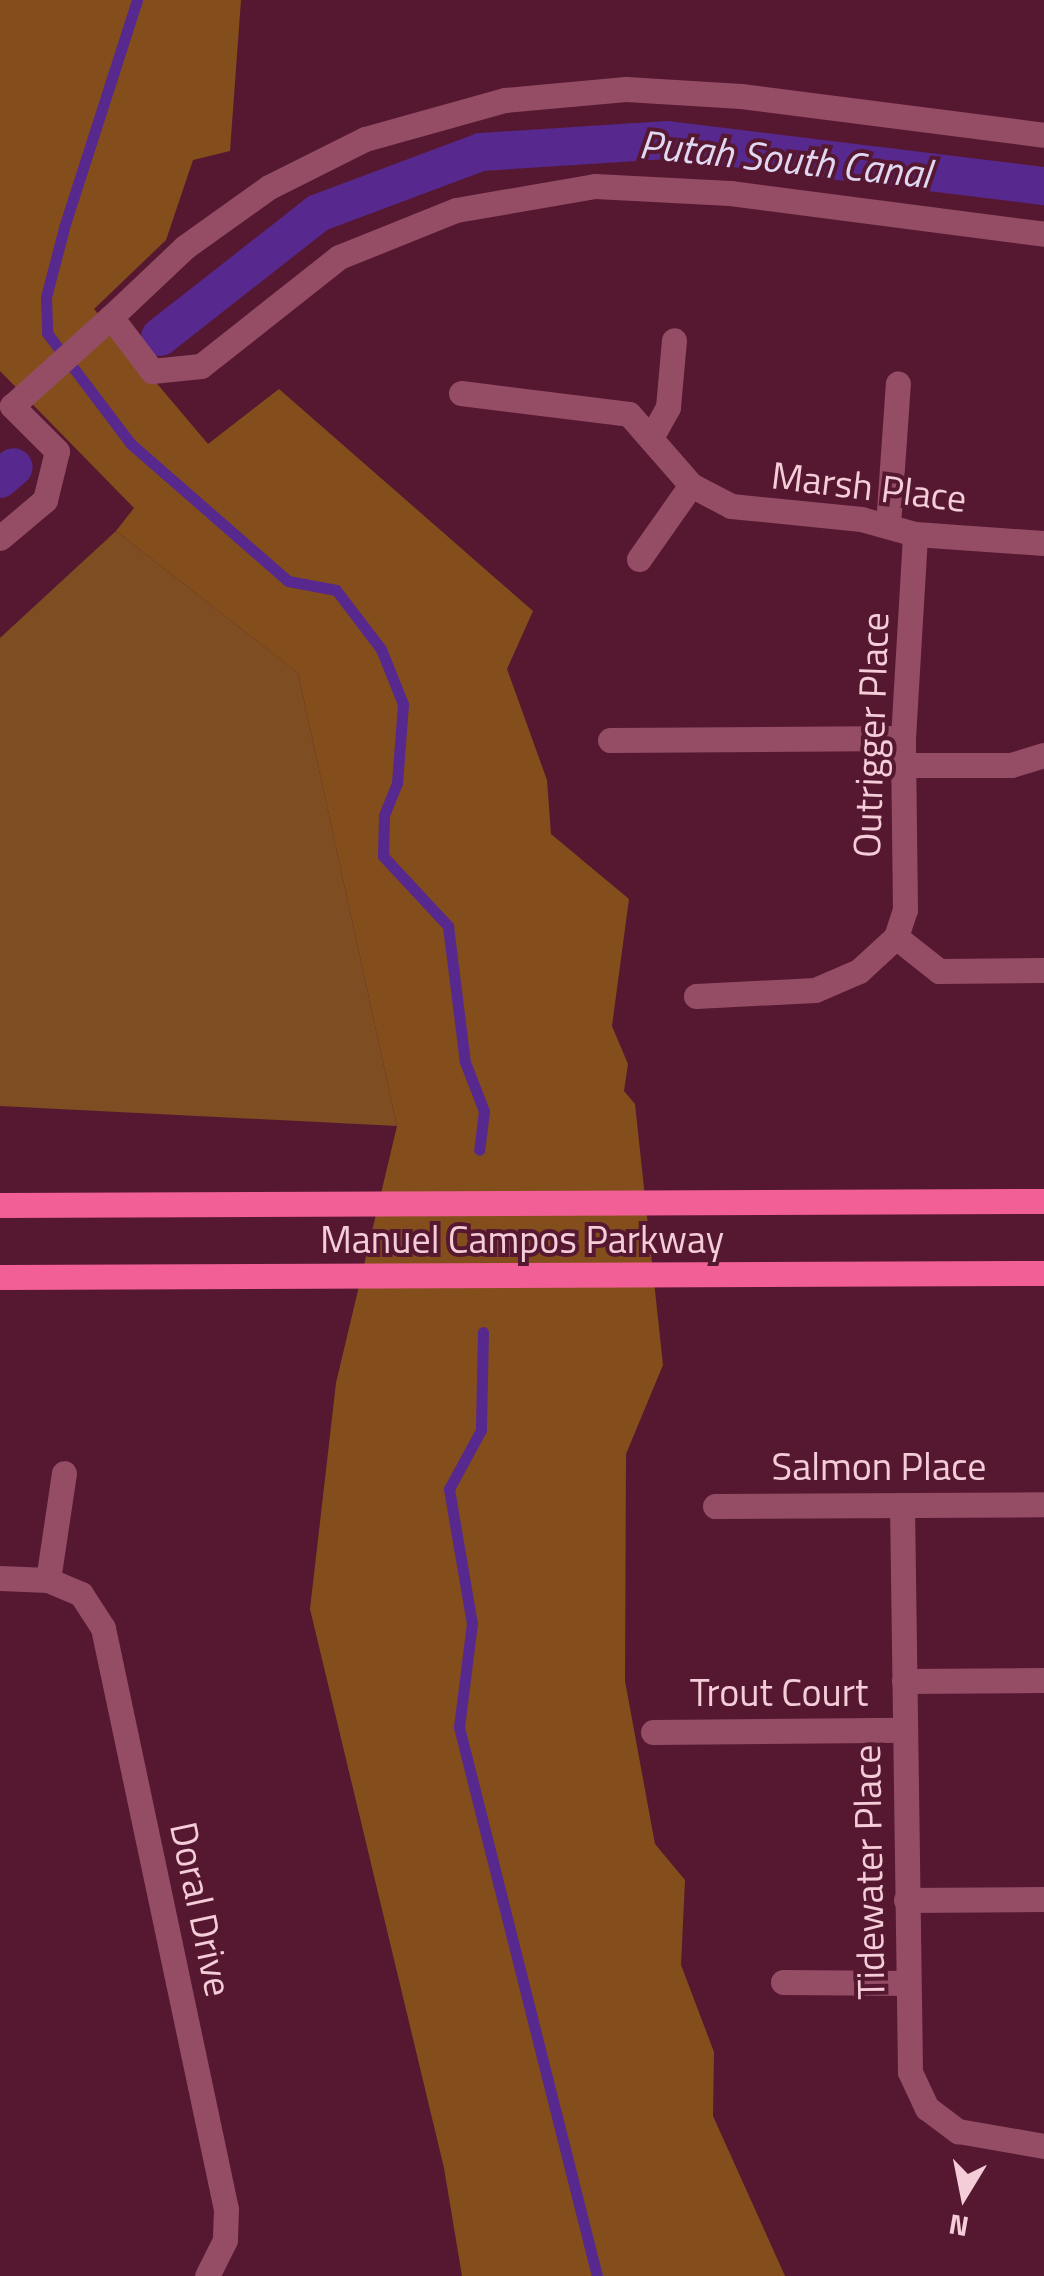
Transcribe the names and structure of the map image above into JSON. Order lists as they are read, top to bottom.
{
  "streets": {
    "main road": ["Manuel Campos Parkway"],
    "street": [
      "Marsh Place",
      "Outrigger Place",
      "Salmon Place",
      "Trout Court",
      "Tidewater Place",
      "Doral Drive"
    ]
  },
  "crossings": [
    ["Marsh Place", "Outrigger Place"],
    ["Salmon Place", "Tidewater Place"],
    ["Trout Court", "Tidewater Place"]
  ],
  "water": ["Putah South Canal"],
  "north": "bottom"
}
